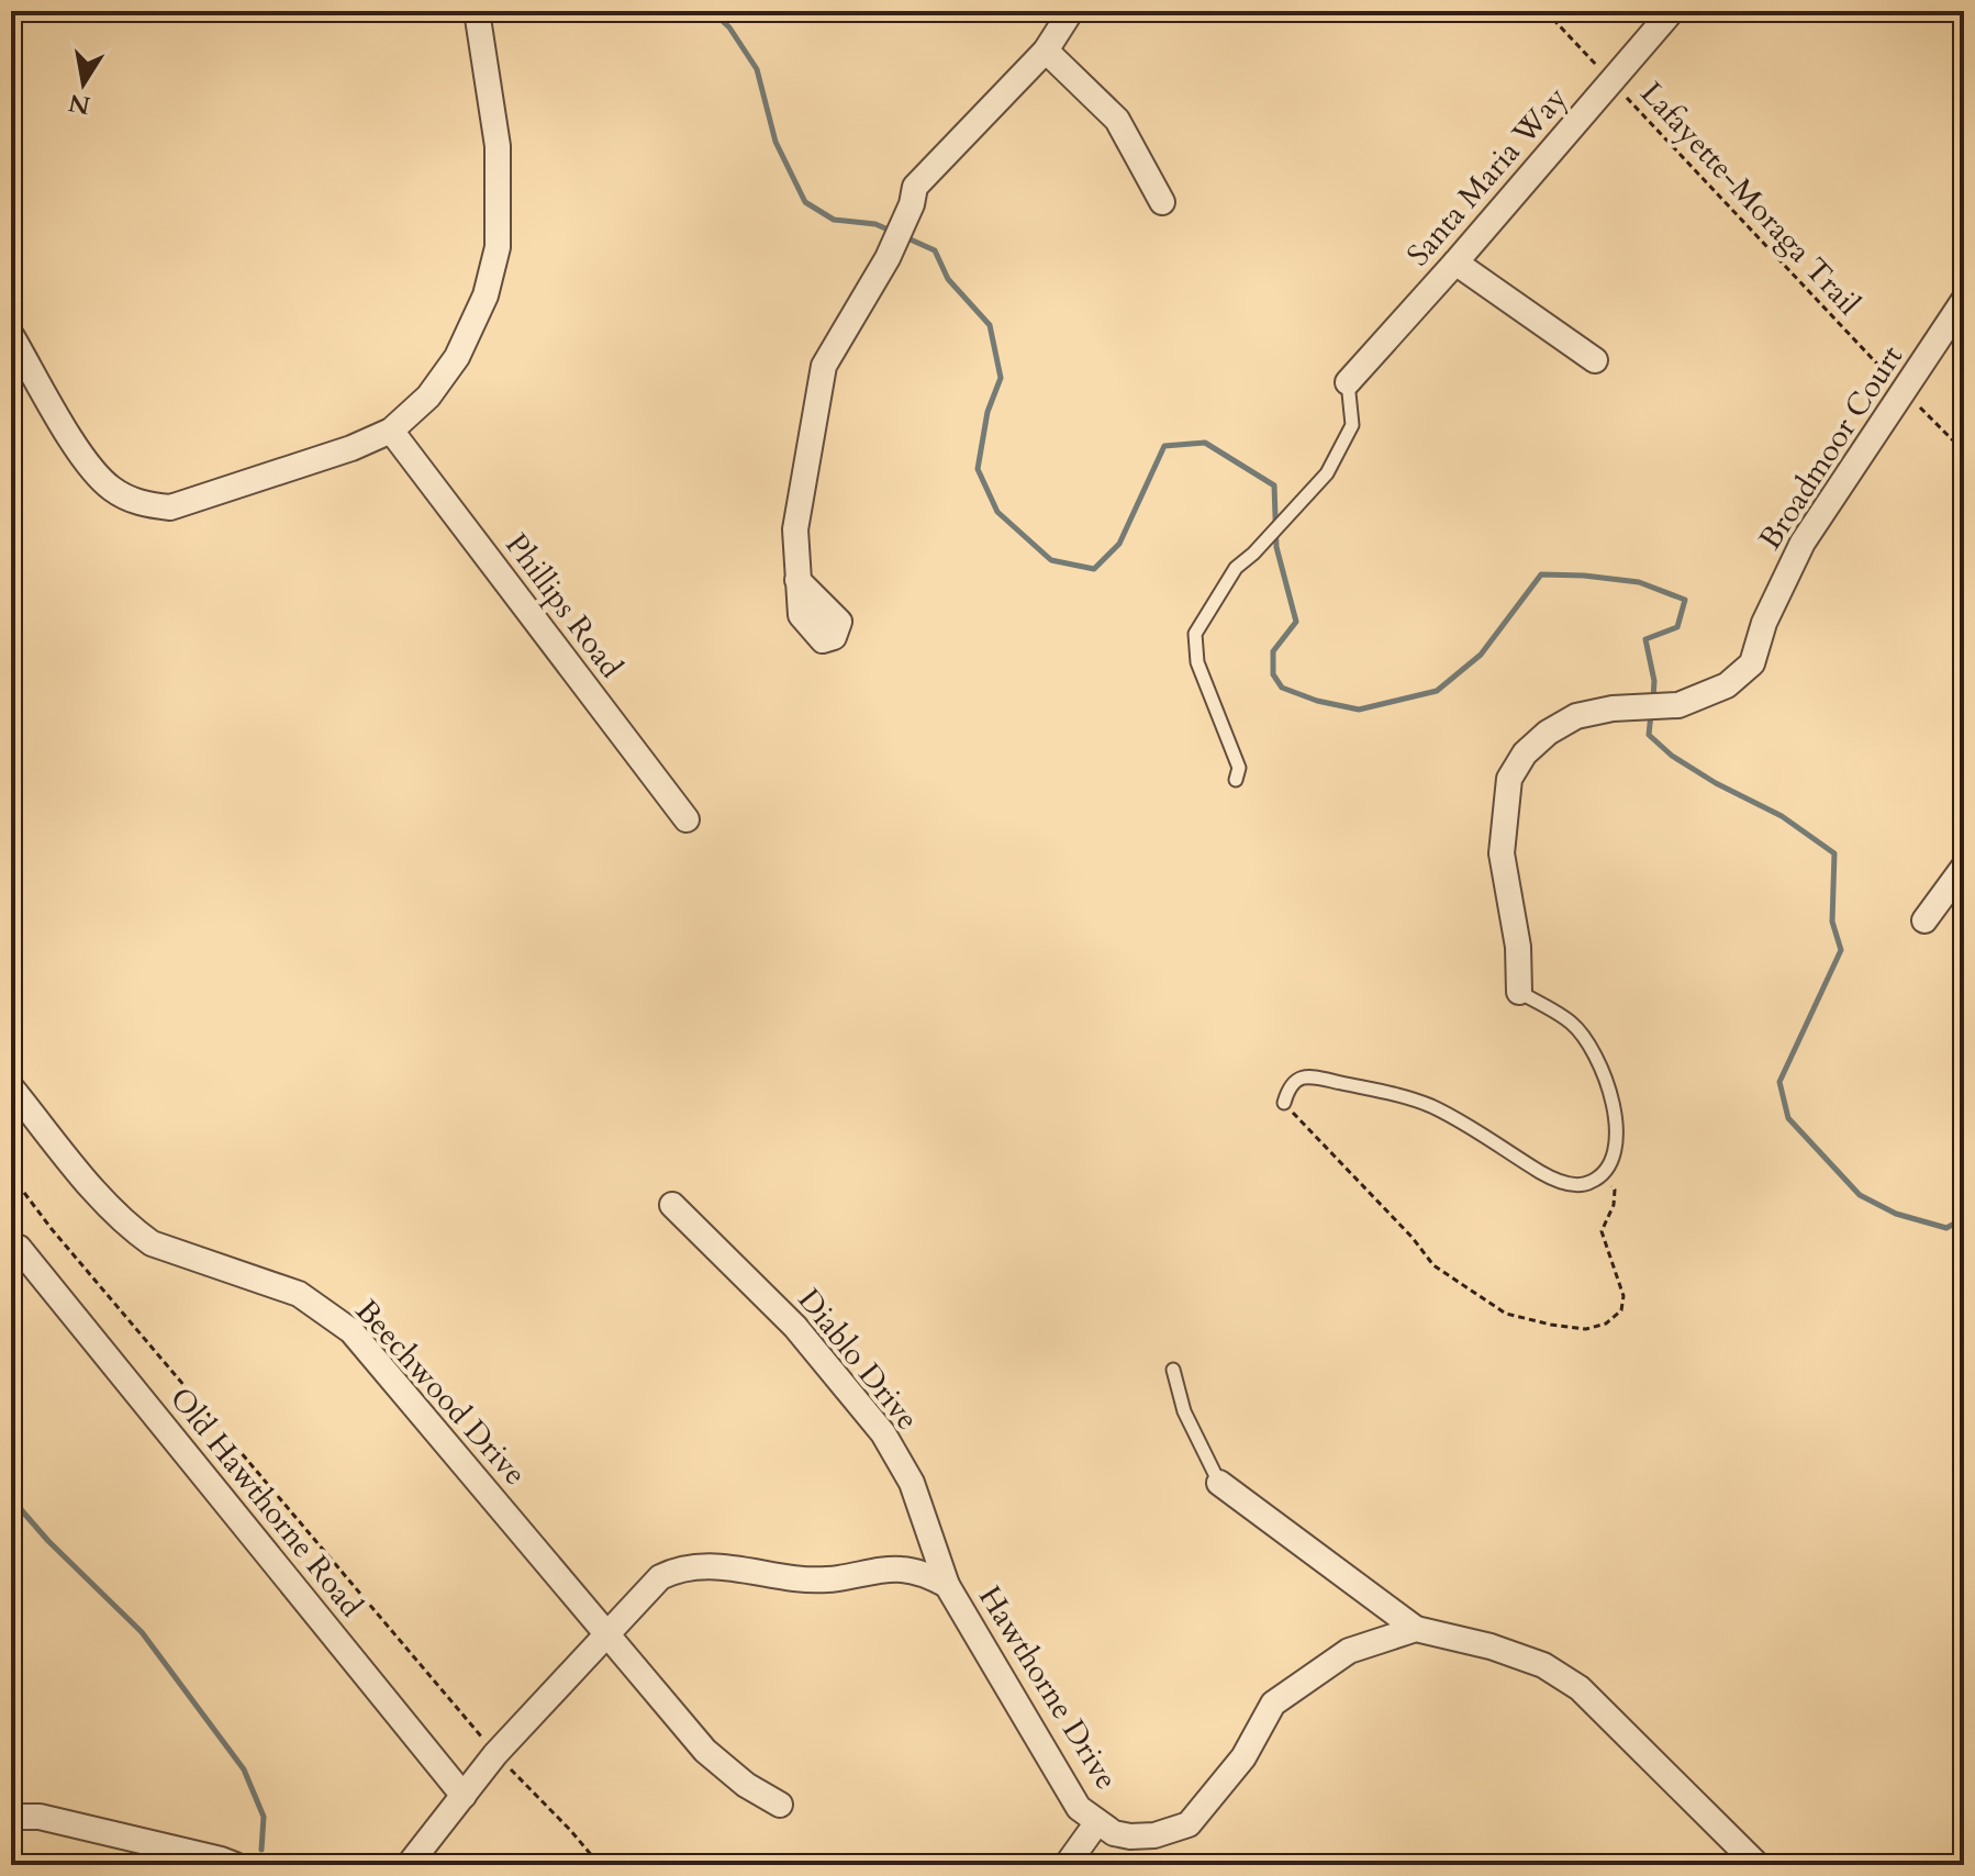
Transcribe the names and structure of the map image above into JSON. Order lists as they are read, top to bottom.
{
  "streets": {
    "street": [
      "Santa Maria Way",
      "Broadmoor Court",
      "Phillips Road",
      "Diablo Drive",
      "Beechwood Drive",
      "Old Hawthorne Road",
      "Hawthorne Drive"
    ],
    "path": ["Lafayette-Moraga Trail"]
  },
  "crossings": [
    ["Santa Maria Way", "Lafayette-Moraga Trail"],
    ["Lafayette-Moraga Trail", "Broadmoor Court"],
    ["Diablo Drive", "Hawthorne Drive"],
    ["Beechwood Drive", "Hawthorne Drive"],
    ["Old Hawthorne Road", "Hawthorne Drive"]
  ],
  "north": "bottom"
}
